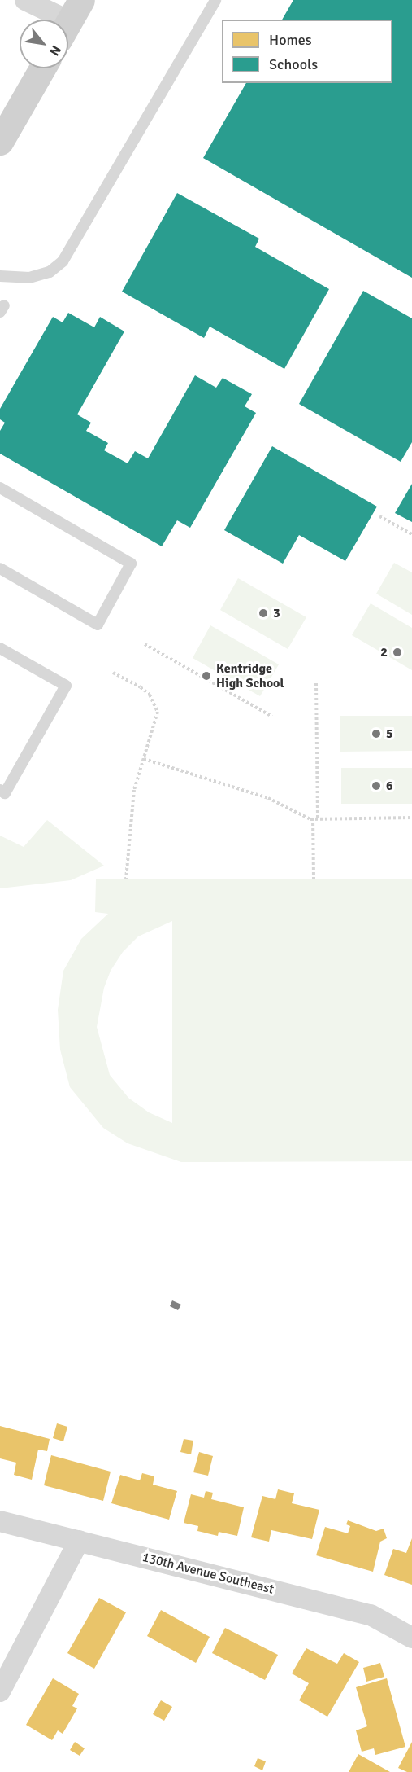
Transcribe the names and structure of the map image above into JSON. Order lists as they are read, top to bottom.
{
  "streets": {
    "street": ["130th Avenue Southeast"]
  },
  "places": [
    "3",
    "2",
    "Kentridge High School",
    "5",
    "6"
  ],
  "legend": ["Homes", "Schools"],
  "north": "bottom right"
}
